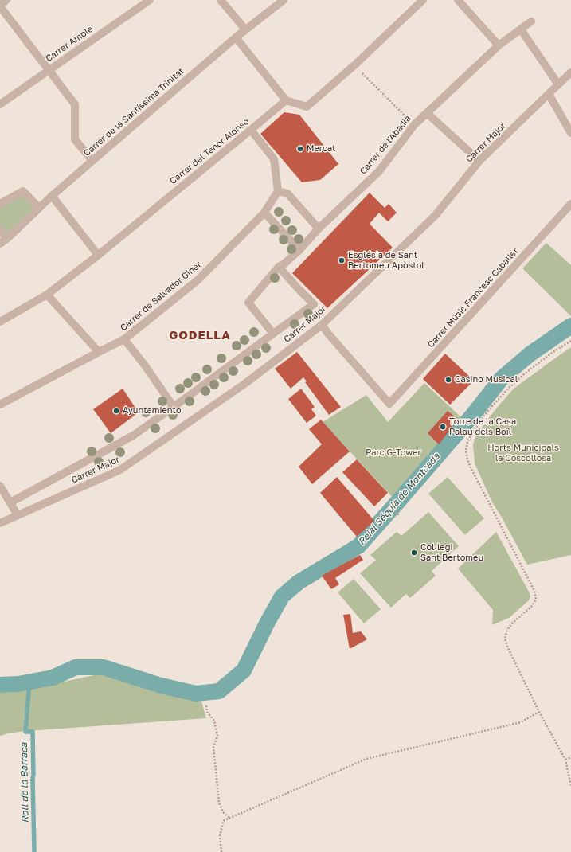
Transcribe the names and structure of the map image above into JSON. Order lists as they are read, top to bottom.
{
  "streets": {
    "street": [
      "Carrer Ample",
      "Carrer de la Santíssima Trinitat",
      "Carrer Major",
      "Carrer de l'Abadia",
      "Carrer del Tenor Alonso",
      "Carrer de Salvador Giner",
      "Carrer Músic Francesc Caballer"
    ]
  },
  "crossings": [
    ["Carrer Major", "Carrer Músic Francesc Caballer"]
  ],
  "districts": ["GODELLA"],
  "water": ["Reial Séquia de Montcada", "Roll de la Barraca"],
  "parks": ["Horts Municipals la Coscollosa", "Parc G-Tower"],
  "places": [
    "Mercat",
    "Església de Sant Bertomeu Apòstol",
    "Casino Musical",
    "Ayuntamiento",
    "Torre de la Casa Palau dels Boïl",
    "Col·legi Sant Bertomeu"
  ]
}
